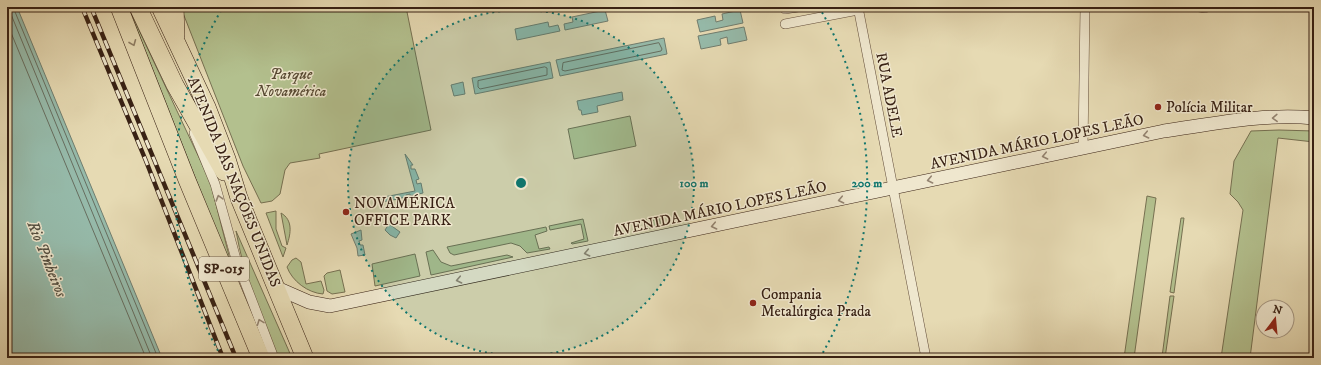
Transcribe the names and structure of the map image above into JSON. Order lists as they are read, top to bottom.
{
  "streets": {
    "highway": ["AVENIDA DAS NAÇÕES UNIDAS", "SP-015"],
    "street": ["RUA ADELE", "AVENIDA MÁRIO LOPES LEÃO"]
  },
  "crossings": [
    ["RUA ADELE", "AVENIDA MÁRIO LOPES LEÃO"],
    ["AVENIDA MÁRIO LOPES LEÃO", "AVENIDA DAS NAÇÕES UNIDAS"],
    ["AVENIDA DAS NAÇÕES UNIDAS", "SP-015"]
  ],
  "one_way": ["AVENIDA MÁRIO LOPES LEÃO"],
  "water": ["Rio Pinheiros"],
  "parks": ["Parque Novamérica"],
  "places": ["Polícia Militar", "NOVAMÉRICA OFFICE PARK", "Compania Metalúrgica Prada"],
  "north": "top",
  "rings": ["100 m", "200 m"]
}
